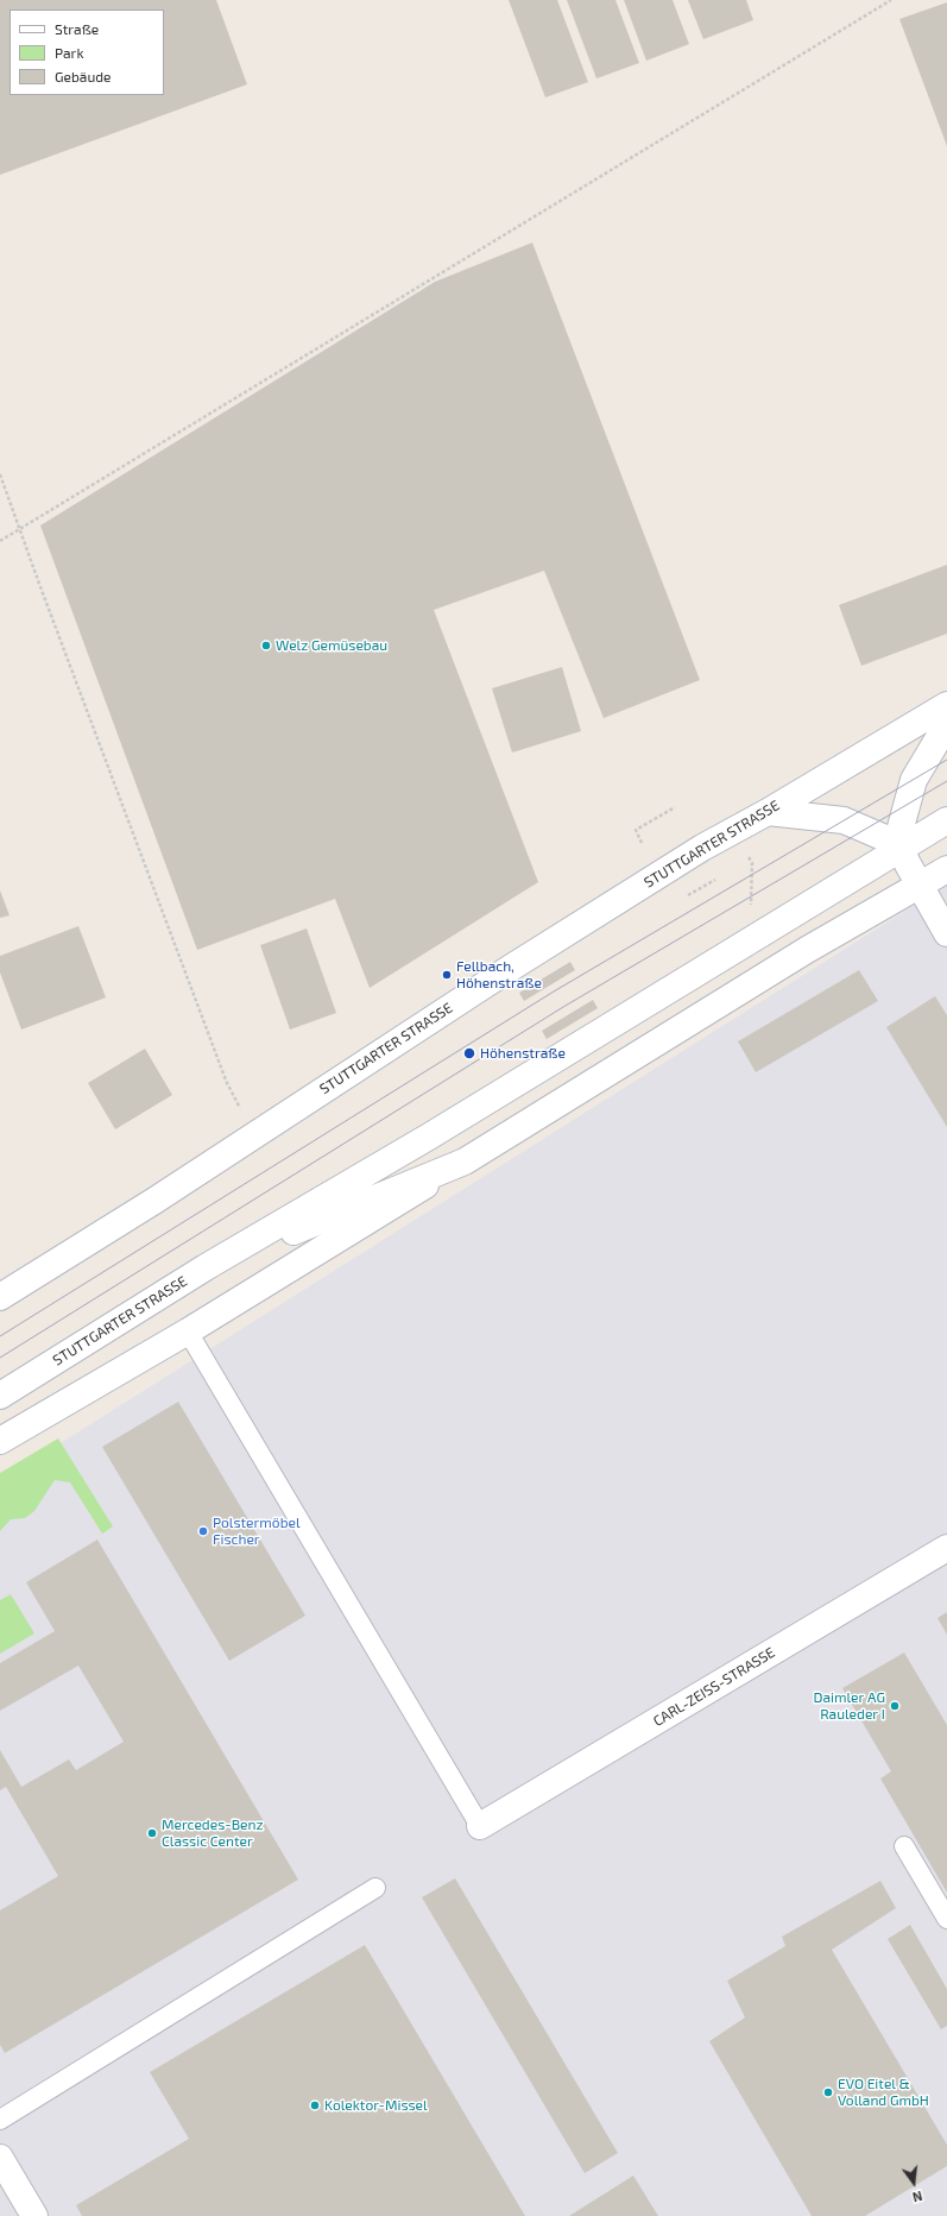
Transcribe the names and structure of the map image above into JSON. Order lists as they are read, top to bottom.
{
  "streets": {
    "main road": ["STUTTGARTER STRASSE", "CARL-ZEISS-STRASSE"]
  },
  "places": [
    "Welz Gemüsebau",
    "Fellbach, Höhenstraße",
    "Höhenstraße",
    "Polstermöbel Fischer",
    "Daimler AG Rauleder I",
    "Mercedes-Benz Classic Center",
    "EVO Eitel & Volland GmbH",
    "Kolektor-Missel"
  ],
  "legend": ["Straße", "Park", "Gebäude"],
  "north": "bottom"
}
